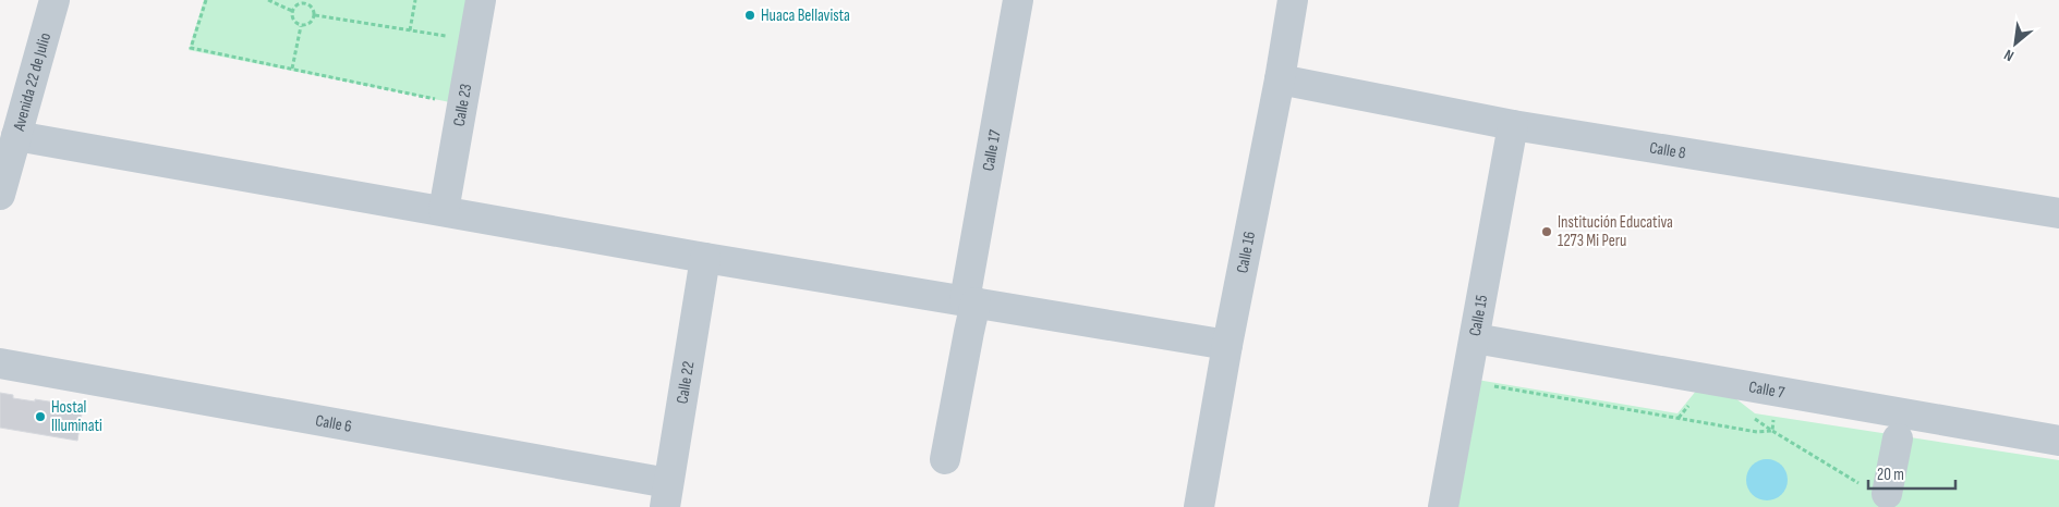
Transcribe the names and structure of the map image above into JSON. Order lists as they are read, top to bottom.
{
  "streets": {
    "street": [
      "Avenida 22 de Julio",
      "Calle 23",
      "Calle 17",
      "Calle 8",
      "Calle 16",
      "Calle 15",
      "Calle 22",
      "Calle 7",
      "Calle 6"
    ]
  },
  "crossings": [
    ["Calle 8", "Calle 16"],
    ["Calle 8", "Calle 15"],
    ["Calle 15", "Calle 7"],
    ["Calle 22", "Calle 6"]
  ],
  "places": ["Huaca Bellavista", "Institución Educativa 1273 Mi Peru", "Hostal Illuminati"],
  "scale_bar": "20 m",
  "north": "bottom left"
}
